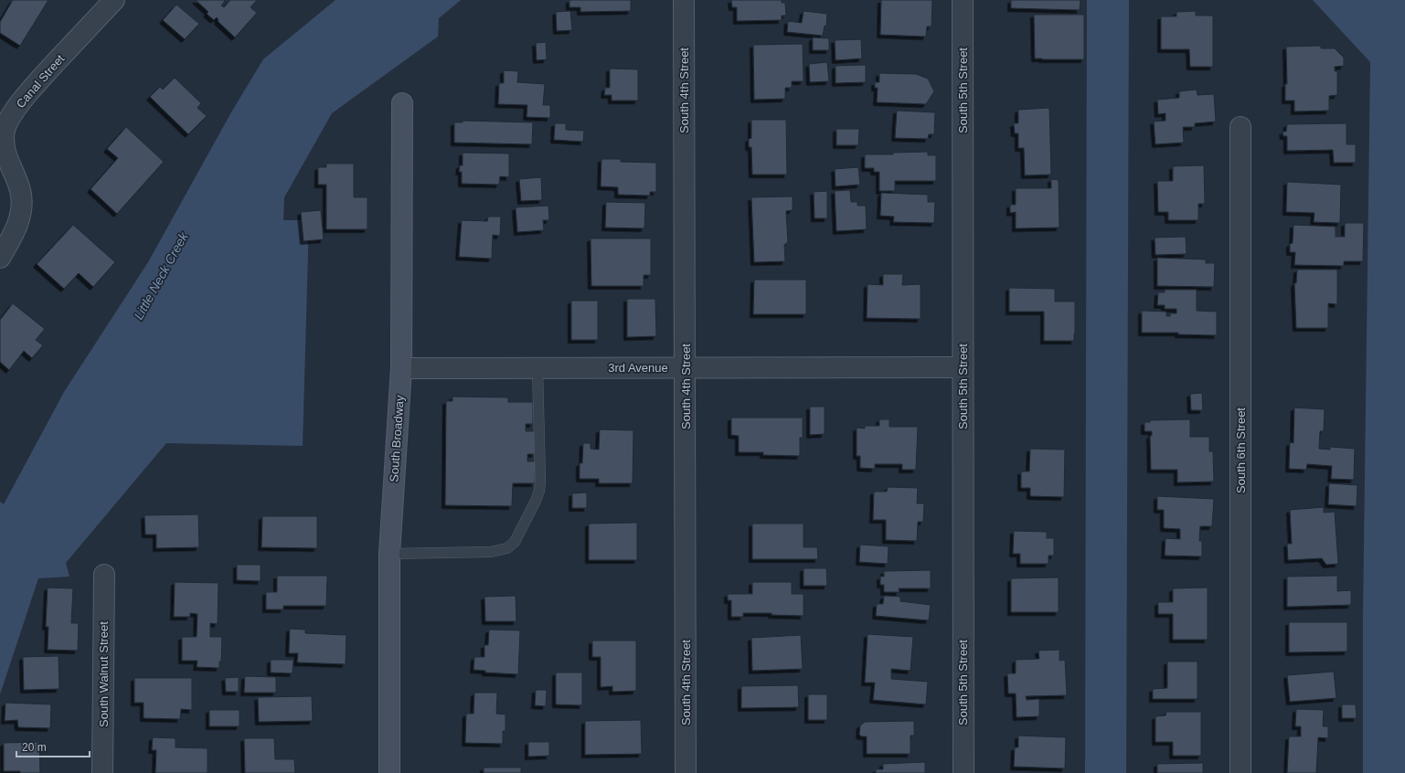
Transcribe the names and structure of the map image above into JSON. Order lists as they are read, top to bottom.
{
  "streets": {
    "street": [
      "Canal Street",
      "South 4th Street",
      "South 5th Street",
      "3rd Avenue",
      "South Broadway",
      "South 6th Street",
      "South Walnut Street"
    ]
  },
  "crossings": [
    ["South 4th Street", "3rd Avenue"],
    ["South 5th Street", "3rd Avenue"],
    ["3rd Avenue", "South Broadway"]
  ],
  "water": ["Little Neck Creek"],
  "scale_bar": "20 m"
}
